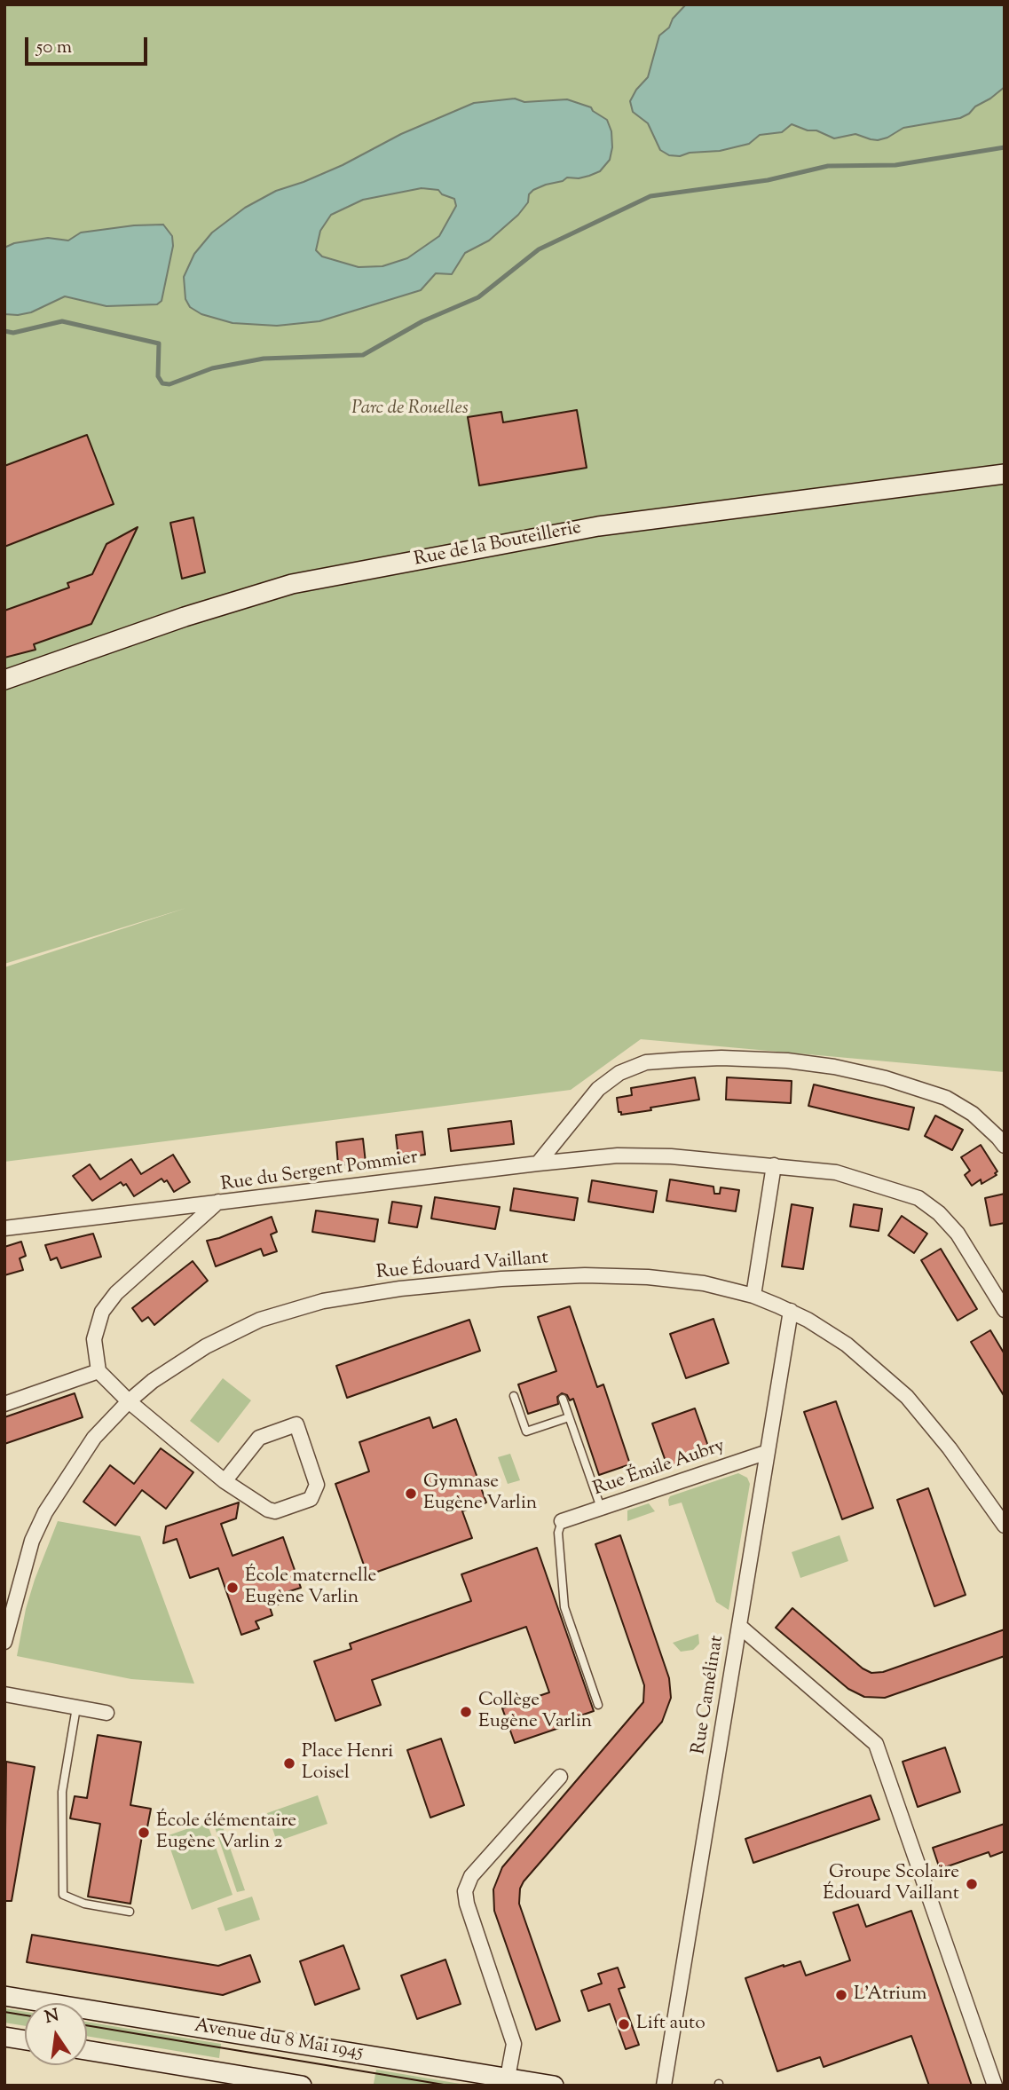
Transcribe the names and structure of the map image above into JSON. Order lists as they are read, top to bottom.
{
  "streets": {
    "street": [
      "Rue de la Bouteillerie",
      "Rue du Sergent Pommier",
      "Rue Édouard Vaillant",
      "Rue Émile Aubry",
      "Rue Camélinat",
      "Avenue du 8 Mai 1945"
    ]
  },
  "crossings": [
    ["Rue Édouard Vaillant", "Rue Camélinat"],
    ["Rue Émile Aubry", "Rue Camélinat"]
  ],
  "parks": ["Parc de Rouelles"],
  "places": [
    "Gymnase Eugène Varlin",
    "École maternelle Eugène Varlin",
    "Collège Eugène Varlin",
    "Place Henri Loisel",
    "École élémentaire Eugène Varlin 2",
    "Groupe Scolaire Édouard Vaillant",
    "L'Atrium",
    "Lift auto"
  ],
  "scale_bar": "50 m",
  "north": "top"
}
